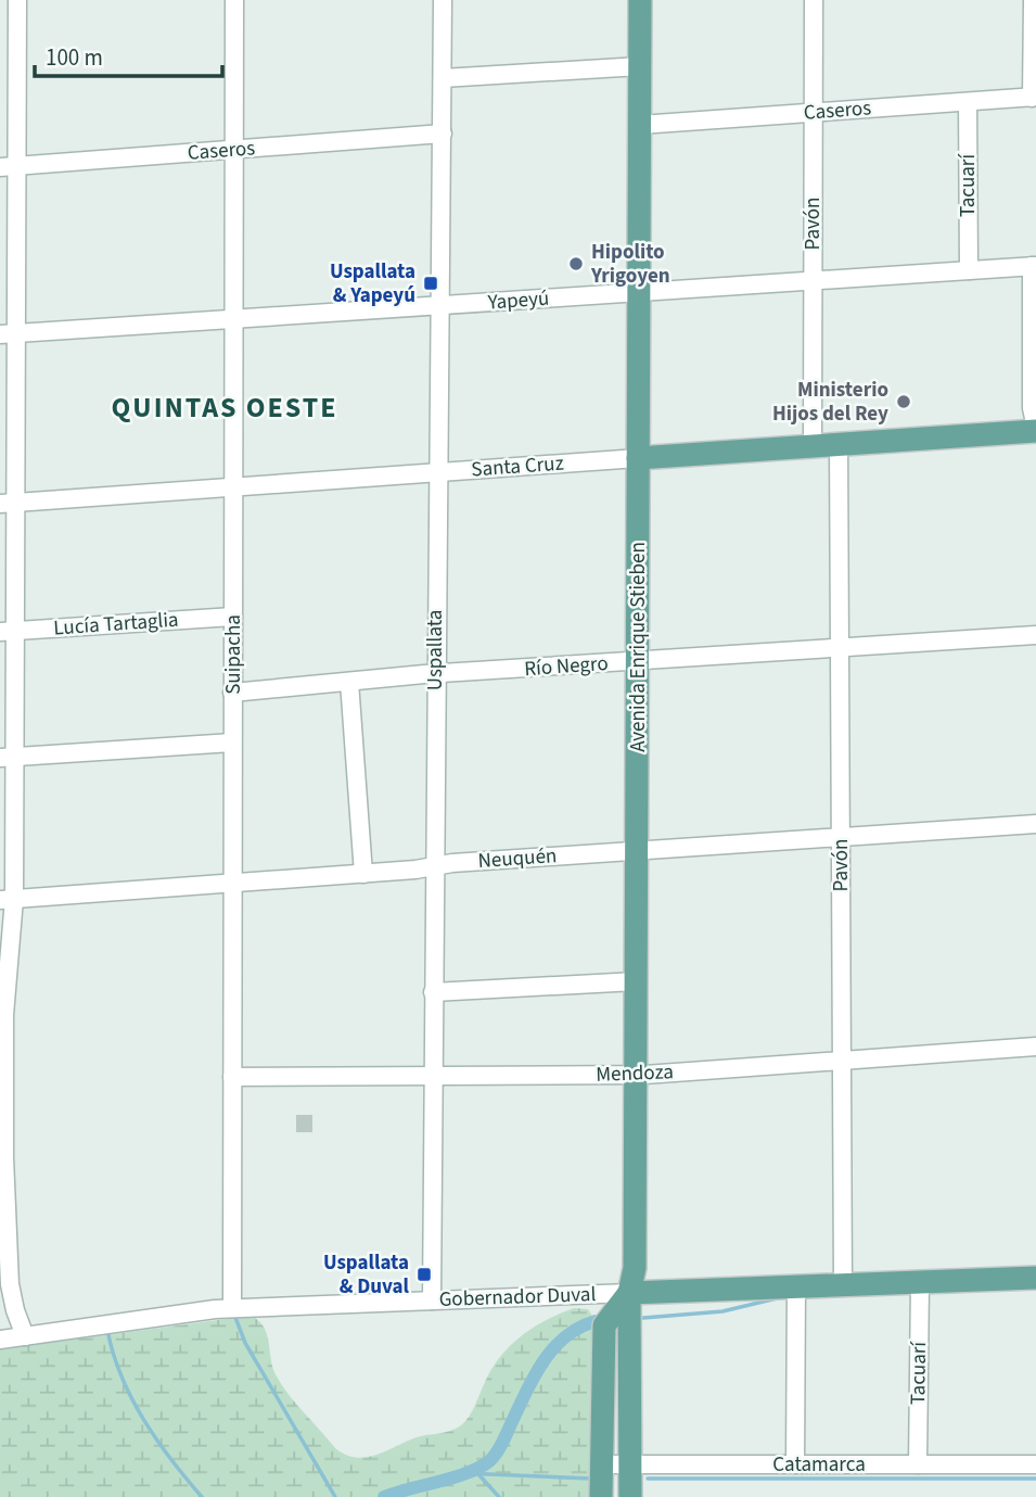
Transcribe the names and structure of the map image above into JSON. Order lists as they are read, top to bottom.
{
  "streets": {
    "main road": ["Santa Cruz", "Avenida Enrique Stieben", "Gobernador Duval"],
    "street": [
      "Caseros",
      "Tacuarí",
      "Pavón",
      "Yapeyú",
      "Lucía Tartaglia",
      "Uspallata",
      "Suipacha",
      "Río Negro",
      "Neuquén",
      "Mendoza",
      "Catamarca"
    ]
  },
  "crossings": [
    ["Caseros", "Tacuarí"],
    ["Caseros", "Pavón"],
    ["Caseros", "Avenida Enrique Stieben"],
    ["Caseros", "Uspallata"],
    ["Caseros", "Suipacha"],
    ["Tacuarí", "Yapeyú"],
    ["Tacuarí", "Gobernador Duval"],
    ["Tacuarí", "Catamarca"],
    ["Pavón", "Yapeyú"],
    ["Pavón", "Santa Cruz"],
    ["Pavón", "Río Negro"],
    ["Pavón", "Neuquén"],
    ["Pavón", "Mendoza"],
    ["Pavón", "Gobernador Duval"],
    ["Yapeyú", "Avenida Enrique Stieben"],
    ["Yapeyú", "Uspallata"],
    ["Yapeyú", "Suipacha"],
    ["Santa Cruz", "Avenida Enrique Stieben"],
    ["Santa Cruz", "Uspallata"],
    ["Santa Cruz", "Suipacha"],
    ["Lucía Tartaglia", "Suipacha"],
    ["Avenida Enrique Stieben", "Río Negro"],
    ["Avenida Enrique Stieben", "Neuquén"],
    ["Avenida Enrique Stieben", "Mendoza"],
    ["Avenida Enrique Stieben", "Gobernador Duval"],
    ["Avenida Enrique Stieben", "Catamarca"],
    ["Uspallata", "Río Negro"],
    ["Uspallata", "Neuquén"],
    ["Uspallata", "Mendoza"],
    ["Uspallata", "Gobernador Duval"],
    ["Suipacha", "Río Negro"],
    ["Suipacha", "Neuquén"],
    ["Suipacha", "Mendoza"],
    ["Suipacha", "Gobernador Duval"]
  ],
  "districts": ["QUINTAS OESTE"],
  "places": {
    "other": ["Hipolito Yrigoyen", "Ministerio Hijos del Rey"],
    "transit": ["Uspallata & Yapeyú", "Uspallata & Duval"]
  },
  "scale_bar": "100 m"
}
